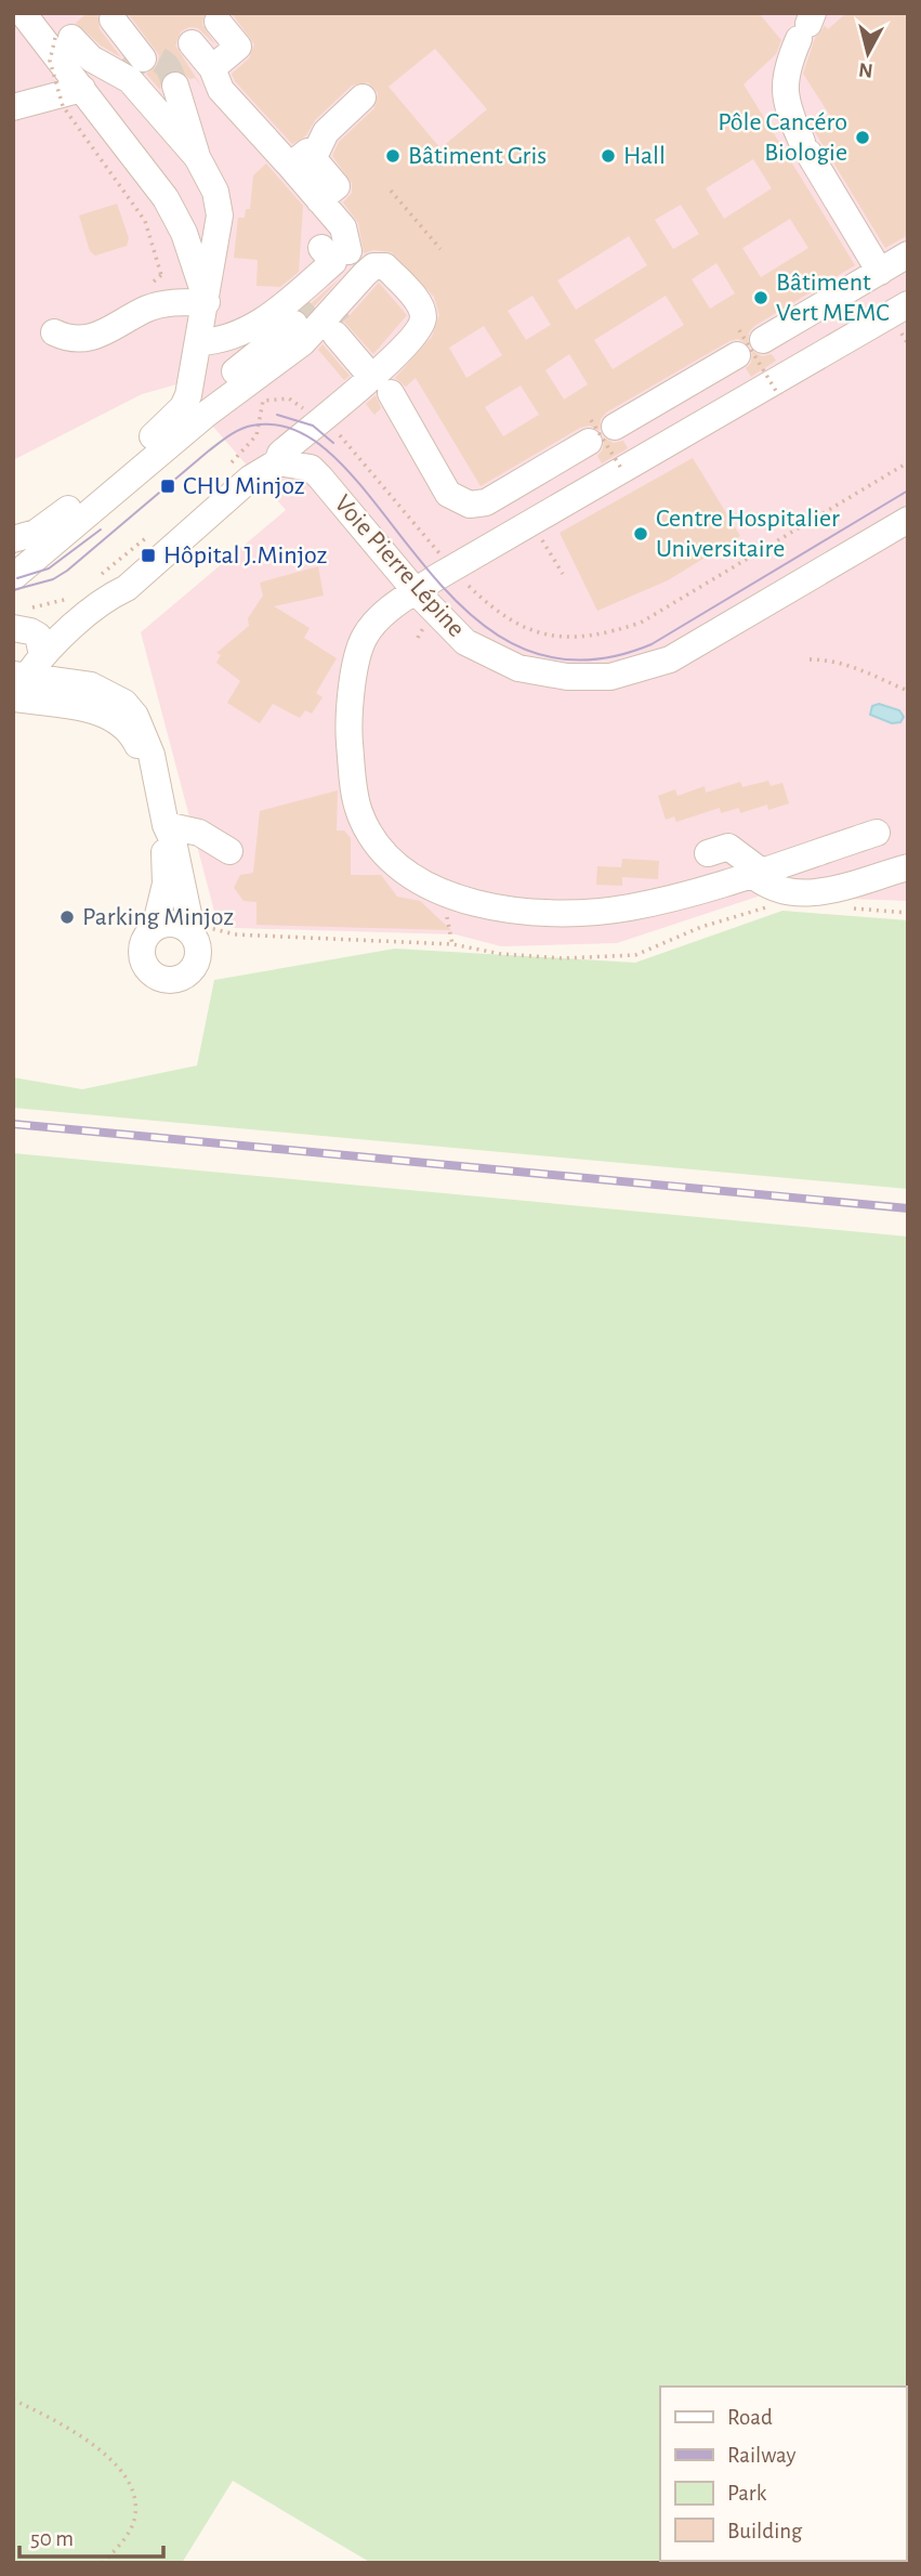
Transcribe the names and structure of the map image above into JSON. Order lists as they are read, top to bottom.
{
  "streets": {
    "street": ["Voie Pierre Lépine"]
  },
  "places": {
    "other": [
      "Pôle Cancéro Biologie",
      "Bâtiment Gris",
      "Hall",
      "Bâtiment Vert MEMC",
      "Centre Hospitalier Universitaire",
      "Parking Minjoz"
    ],
    "transit": ["CHU Minjoz", "Hôpital J.Minjoz"]
  },
  "legend": [
    "Road",
    "Railway",
    "Park",
    "Building"
  ],
  "scale_bar": "50 m",
  "north": "bottom"
}
